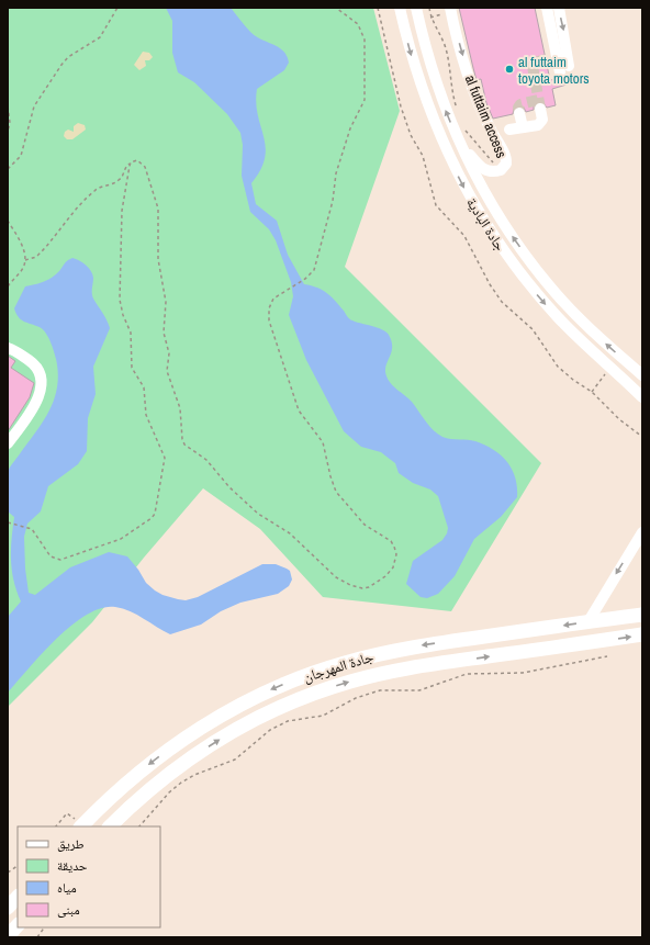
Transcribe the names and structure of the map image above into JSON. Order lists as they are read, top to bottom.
{
  "streets": {
    "main road": ["جادة المهرجان"],
    "street": ["al futtaim access", "جادة البادية"]
  },
  "crossings": [
    ["al futtaim access", "جادة البادية"]
  ],
  "one_way": ["al futtaim access"],
  "places": ["al futtaim toyota motors"],
  "legend": [
    "طريق",
    "حديقة",
    "مياه",
    "مبنى"
  ]
}
